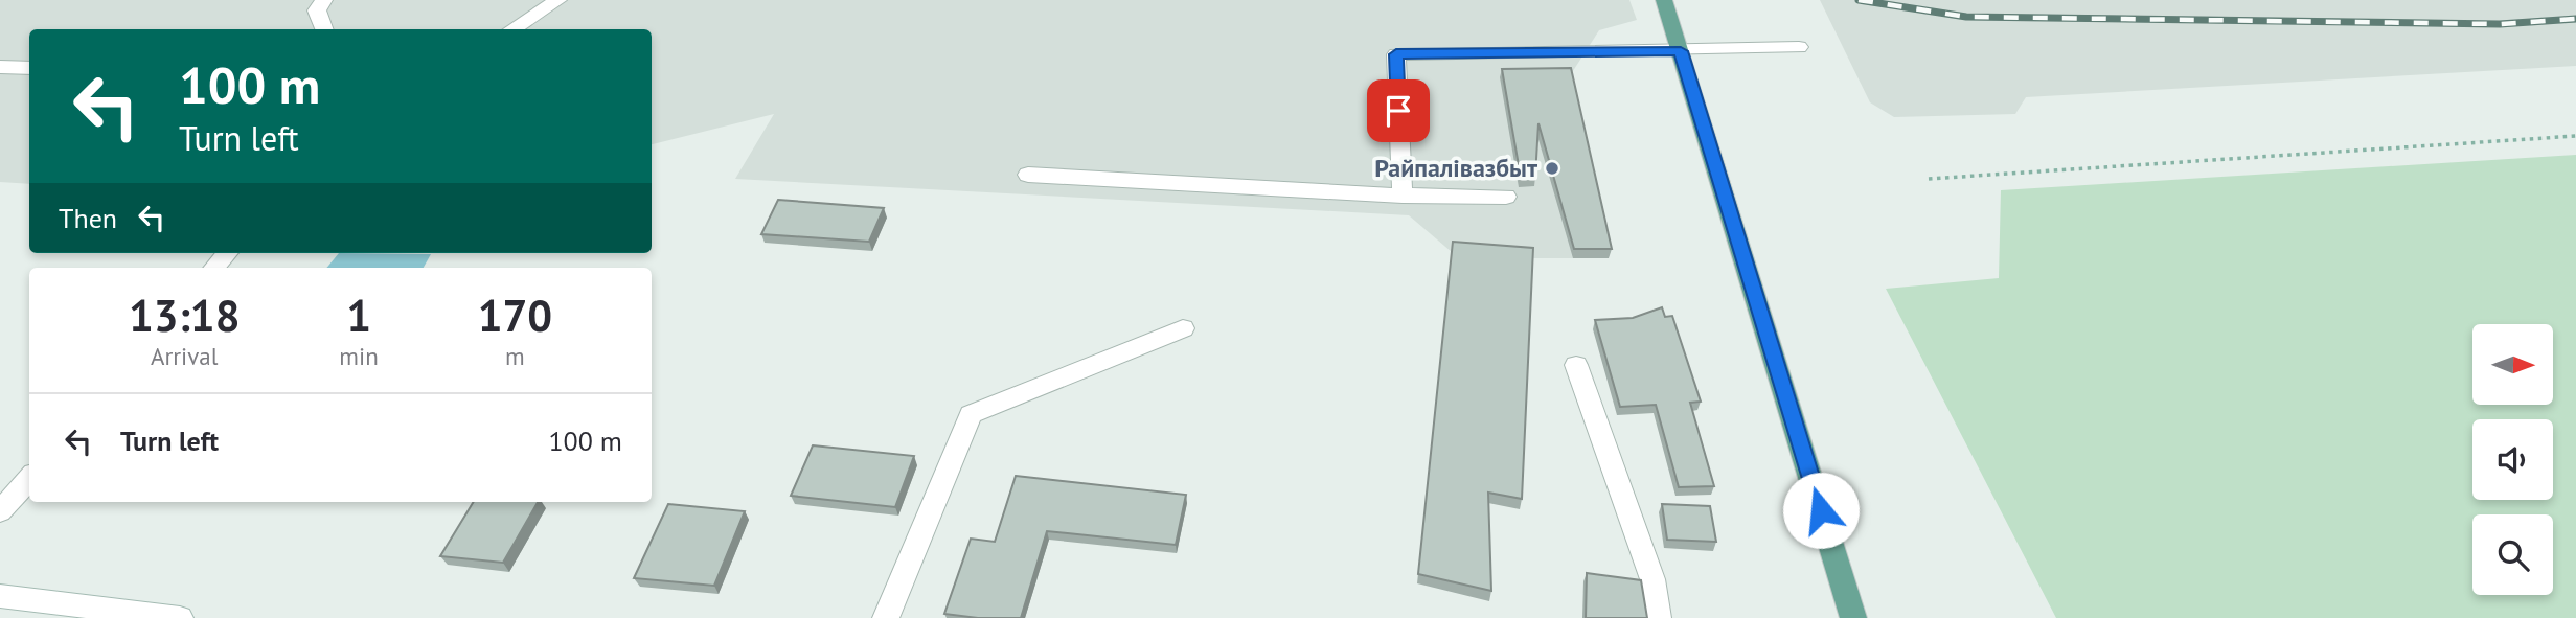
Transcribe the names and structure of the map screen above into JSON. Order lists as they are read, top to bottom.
{
  "places": ["Райпалівазбыт"],
  "north": "right",
  "page": {
    "turn": ["100 m", "Turn left"],
    "then": "Then",
    "eta": [
      "13:18",
      "Arrival",
      "1",
      "min",
      "170",
      "m"
    ],
    "list": [
      {
        "name": "Turn left",
        "value": "100 m"
      }
    ]
  }
}
